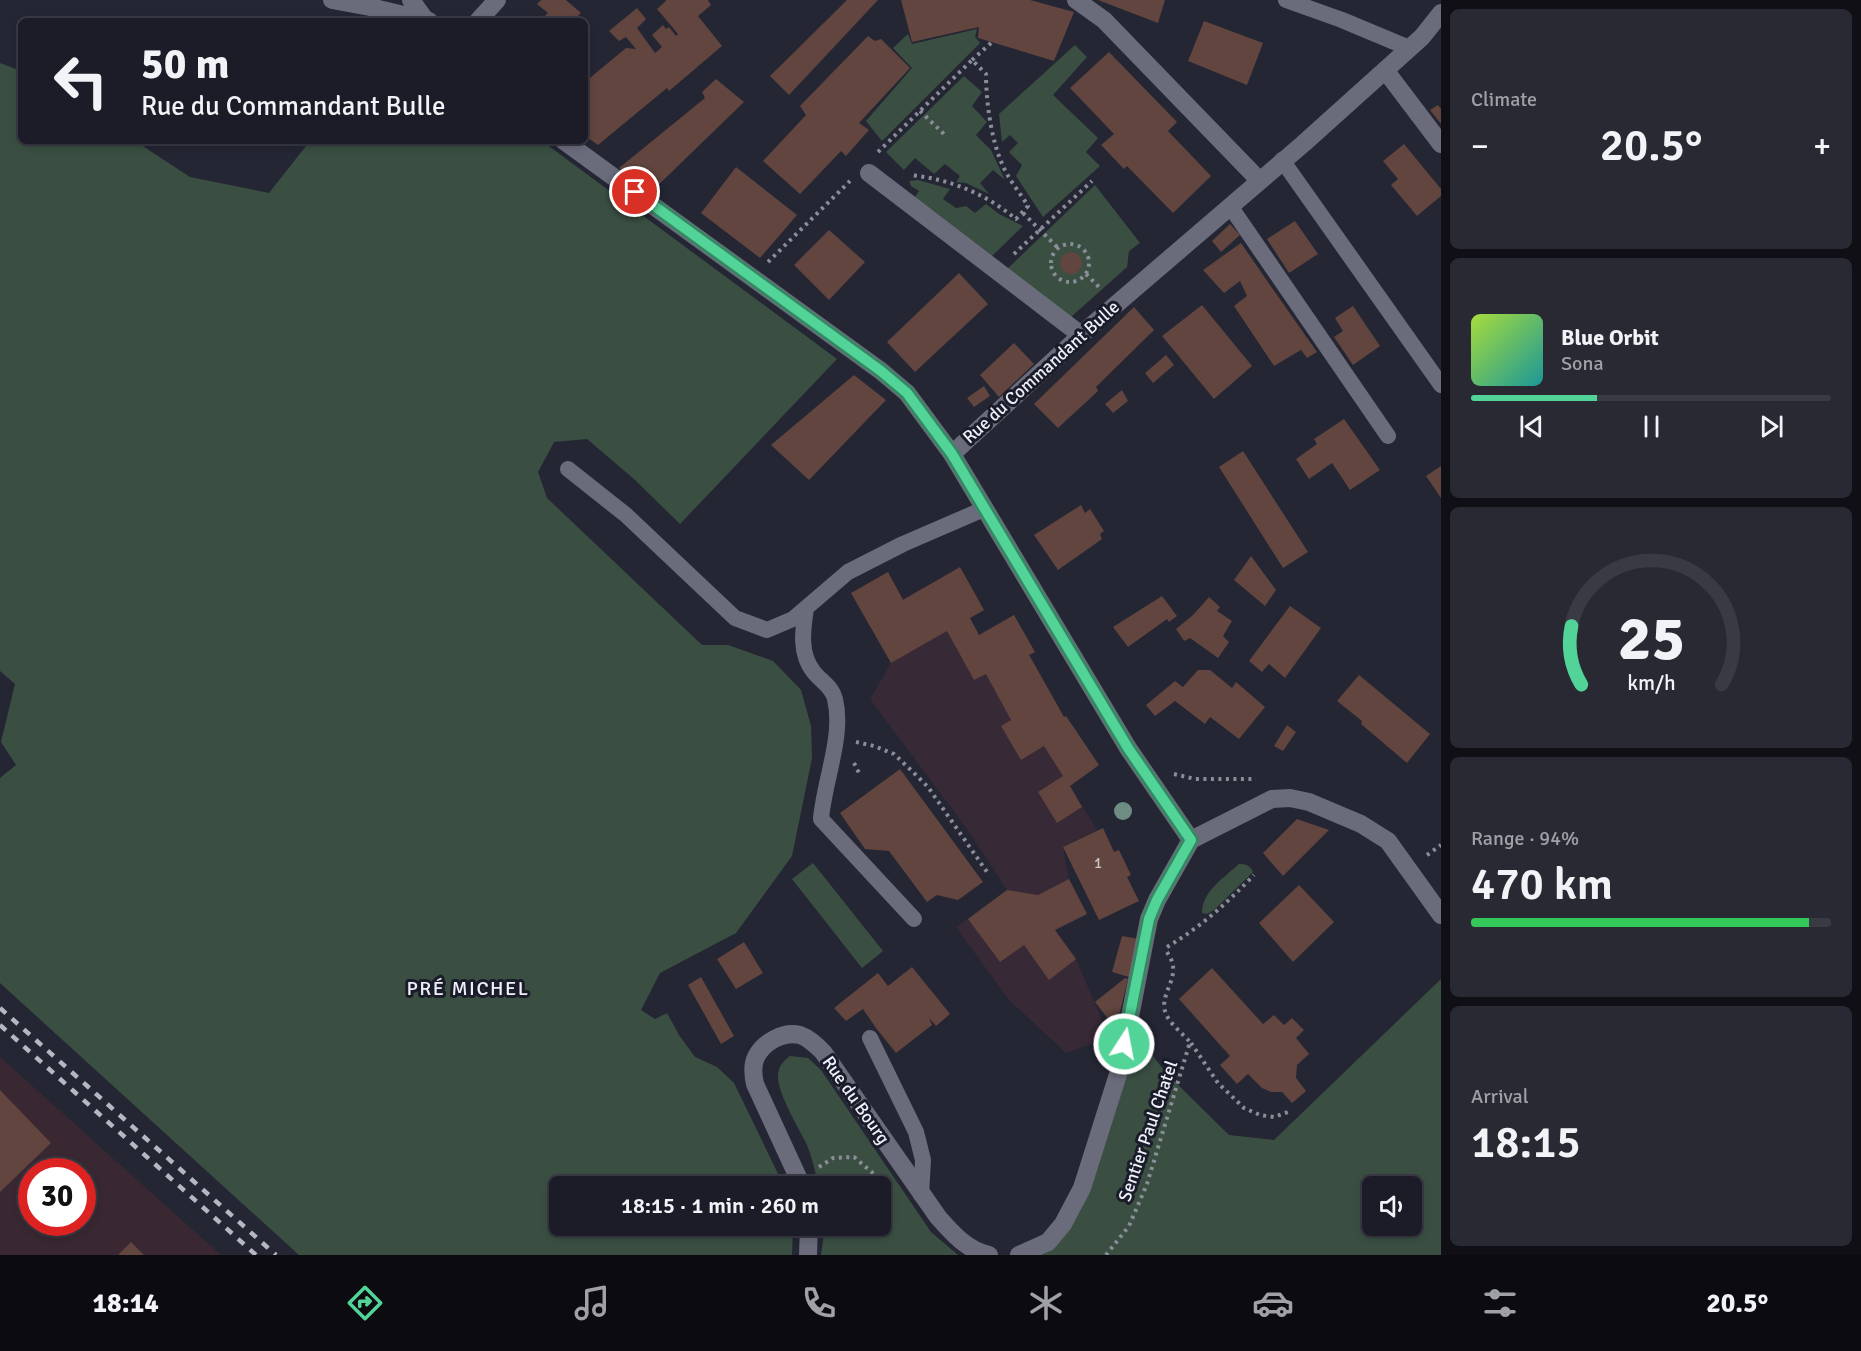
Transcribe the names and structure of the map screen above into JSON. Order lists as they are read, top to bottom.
{
  "streets": {
    "street": ["Rue du Commandant Bulle", "Rue du Bourg"],
    "path": ["Sentier Paul Chatel"]
  },
  "districts": ["PRÉ MICHEL"],
  "house_numbers": ["1"],
  "page": {
    "tile": [
      "Climate",
      ["Range · 94%", "470 km"],
      ["Arrival", "18:15"]
    ],
    "turn": ["50 m", "Rue du Commandant Bulle"],
    "heat": ["−", "20.5°", "+"],
    "song": ["Blue Orbit", "Sona"],
    "limit": "30",
    "trip": "18:15 · 1 min · 260 m",
    "tabs": ["18:14", "20.5°"],
    "gauge": ["25", "km/h"]
  }
}
